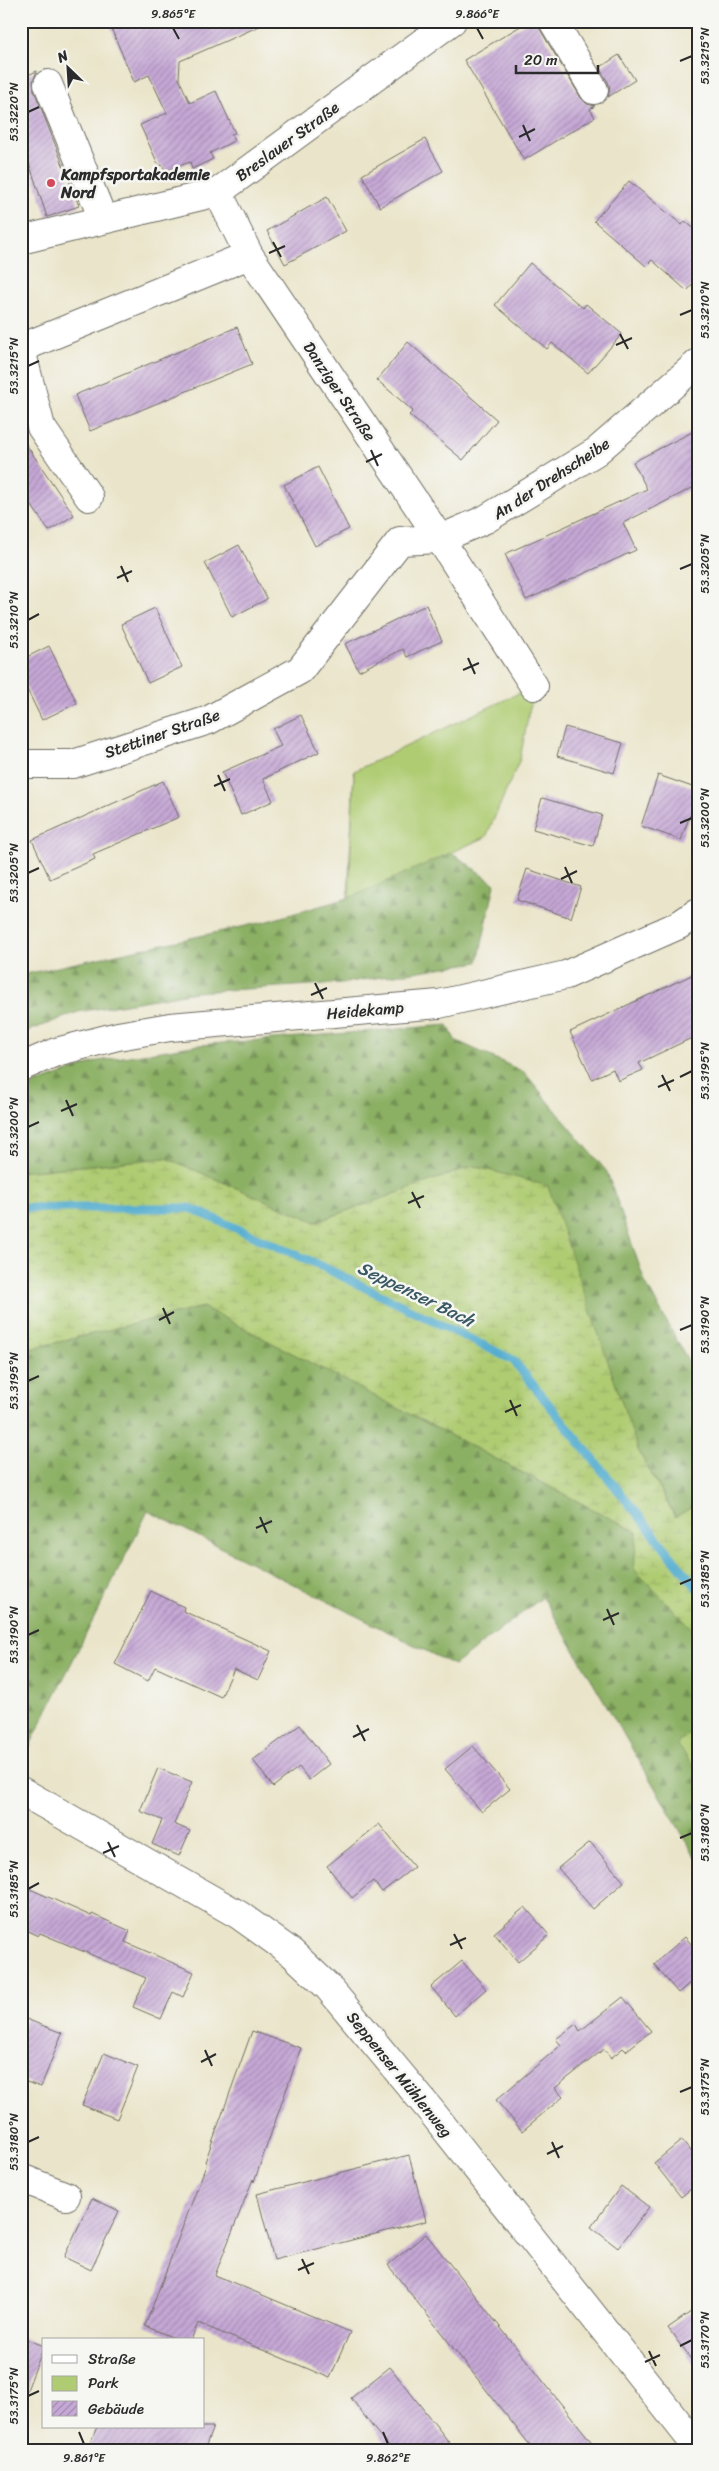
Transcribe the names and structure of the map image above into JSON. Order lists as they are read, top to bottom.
{
  "streets": {
    "street": [
      "Breslauer Straße",
      "Danziger Straße",
      "An der Drehscheibe",
      "Stettiner Straße",
      "Heidekamp",
      "Seppenser Mühlenweg"
    ]
  },
  "crossings": [
    ["Breslauer Straße", "Danziger Straße"],
    ["Danziger Straße", "An der Drehscheibe"],
    ["Danziger Straße", "Stettiner Straße"],
    ["An der Drehscheibe", "Stettiner Straße"]
  ],
  "water": ["Seppenser Bach"],
  "places": ["Kampfsportakademie Nord"],
  "legend": ["Straße", "Park", "Gebäude"],
  "scale_bar": "20 m",
  "north": "top left",
  "coordinates": [
    "9.865°E",
    "9.866°E",
    "53.3215°N",
    "53.3220°N",
    "53.3210°N",
    "53.3205°N",
    "53.3200°N",
    "53.3195°N",
    "53.3190°N",
    "53.3185°N",
    "53.3180°N",
    "53.3175°N",
    "53.3170°N",
    "9.861°E",
    "9.862°E"
  ]
}
